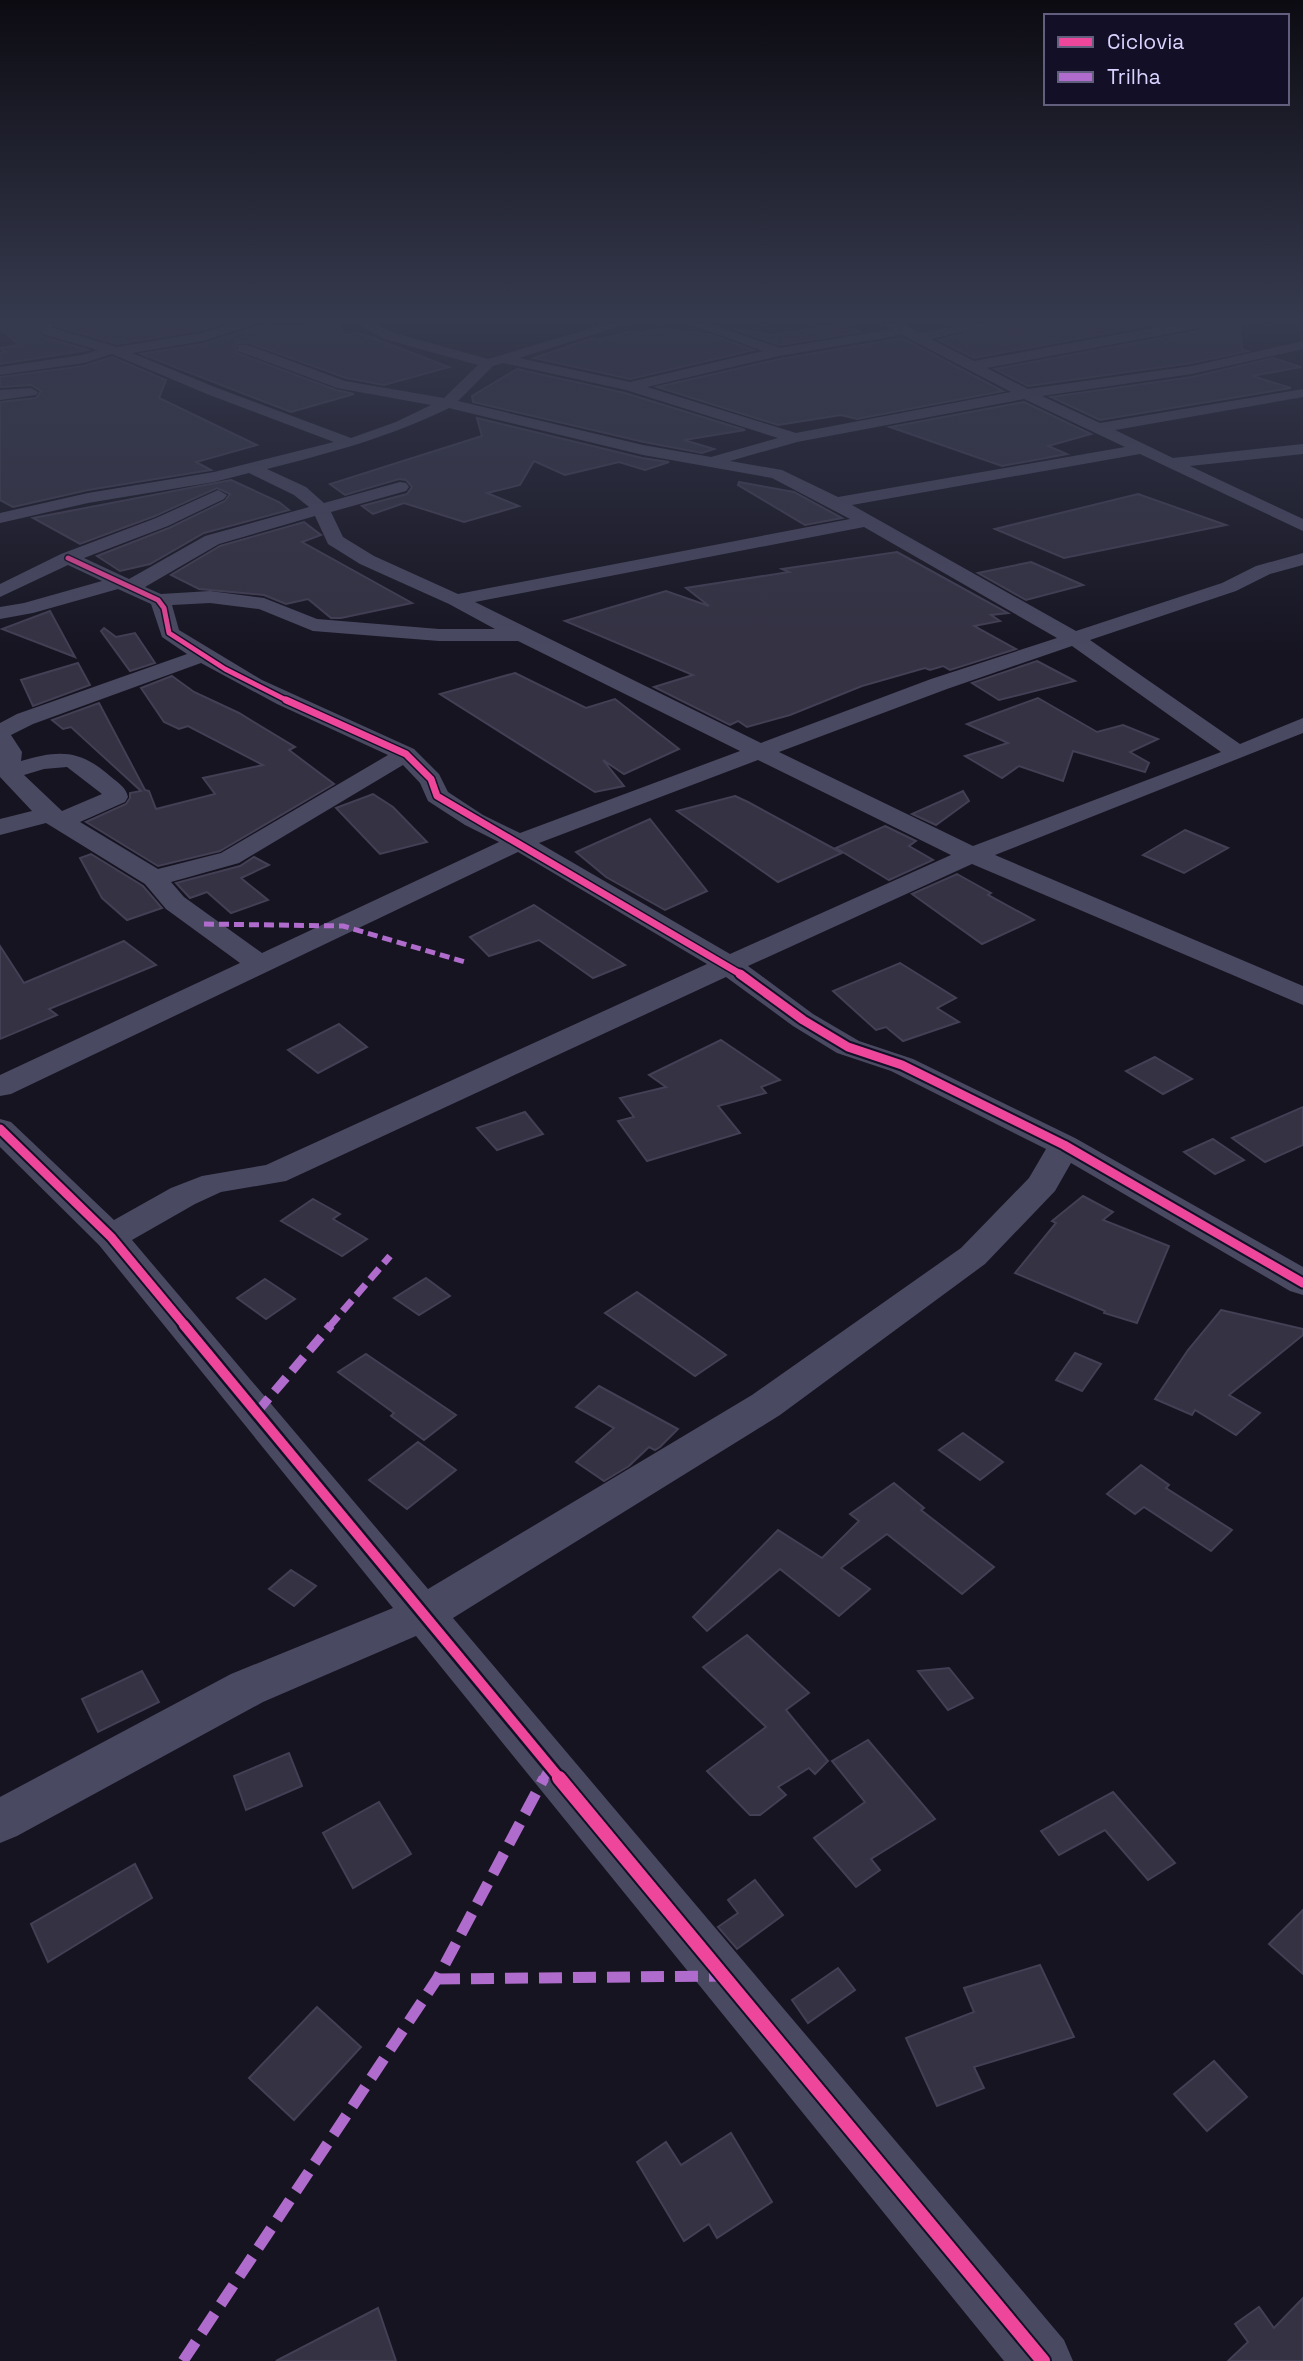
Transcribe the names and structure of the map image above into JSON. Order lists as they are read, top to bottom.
{
  "legend": ["Ciclovia", "Trilha"]
}
